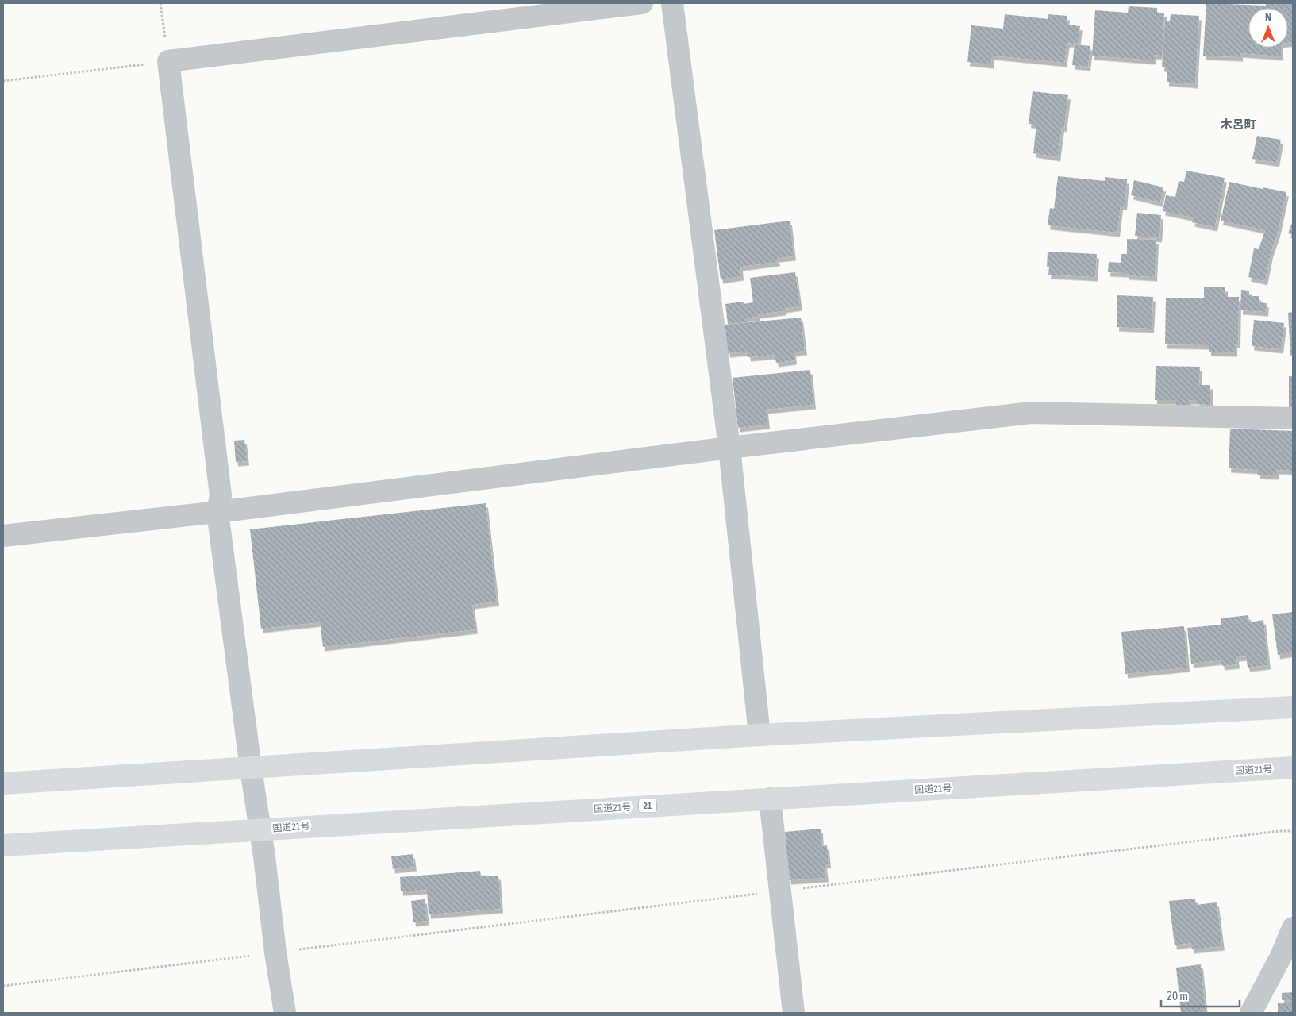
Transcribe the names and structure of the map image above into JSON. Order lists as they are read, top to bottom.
{
  "streets": {
    "highway": ["国道21号", "21"]
  },
  "districts": ["木呂町"],
  "scale_bar": "20 m",
  "north": "top"
}
